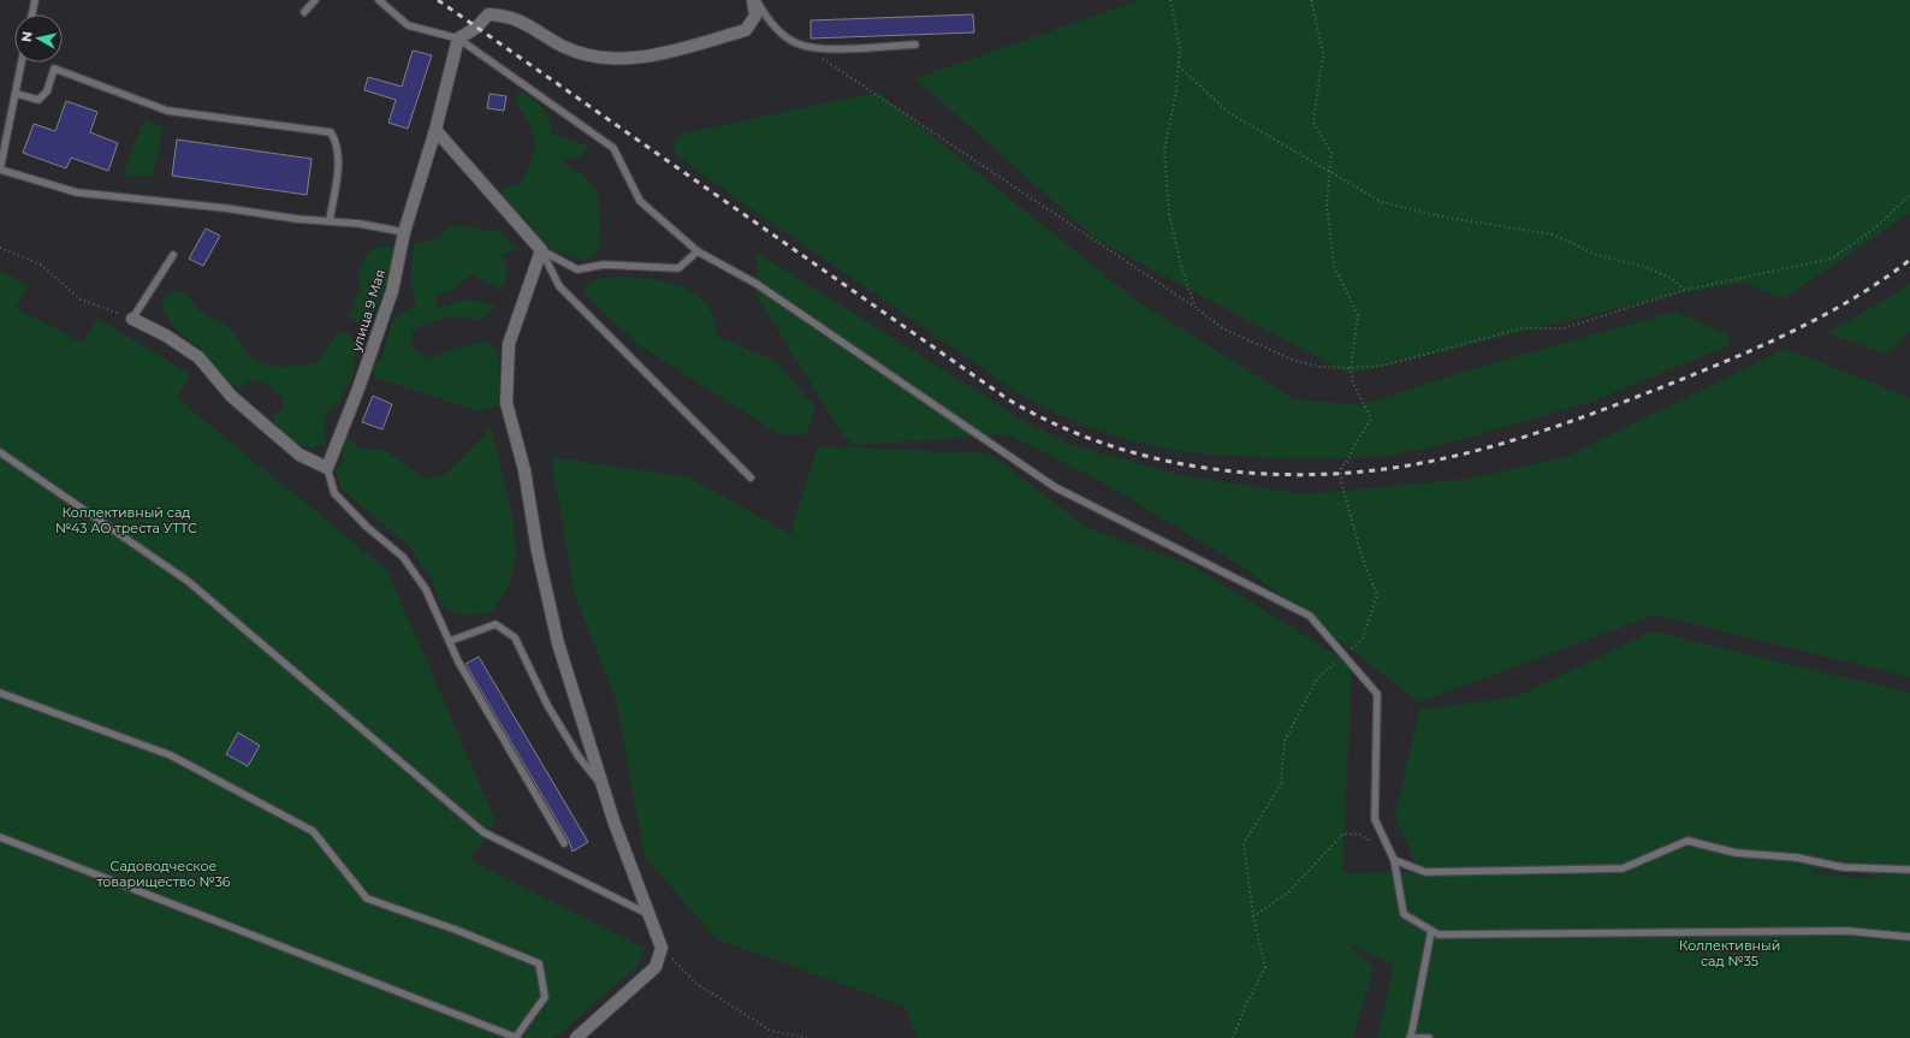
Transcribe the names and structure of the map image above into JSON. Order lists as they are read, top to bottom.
{
  "streets": {
    "street": ["улица 9 Мая"]
  },
  "parks": ["Коллективный сад №43 АО треста УТТС", "Садоводческое товарищество №36", "Коллективный сад №35"],
  "north": "left"
}
